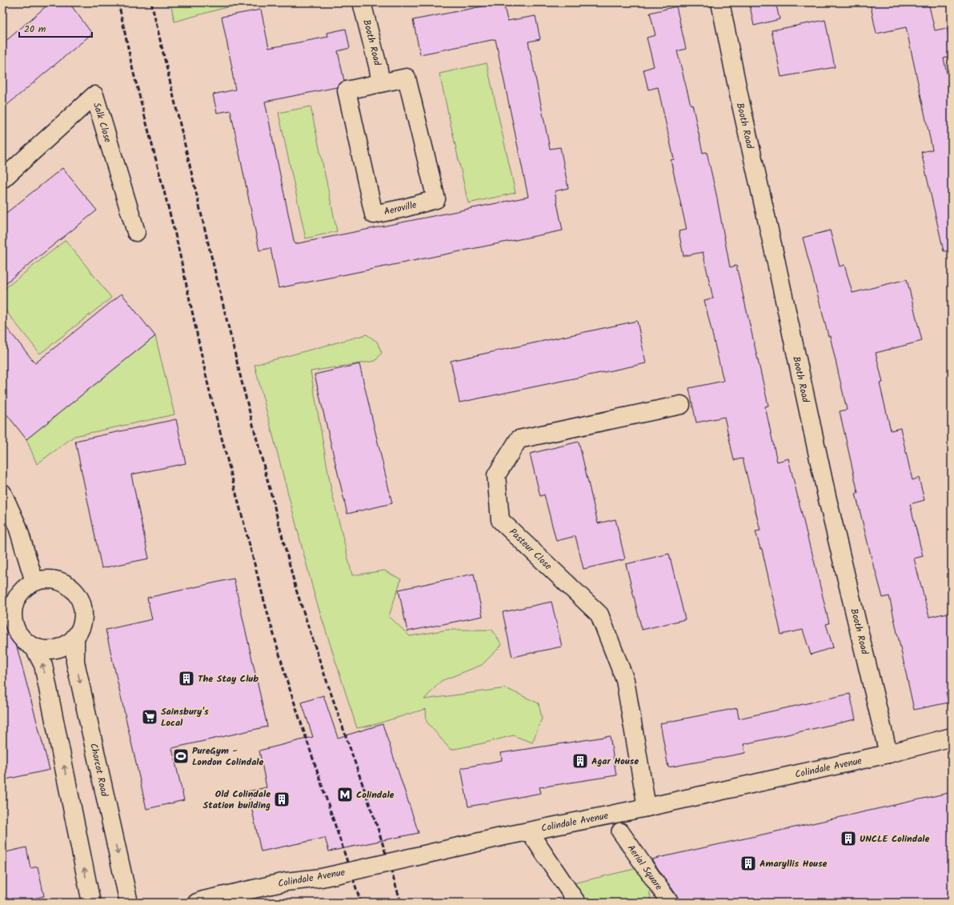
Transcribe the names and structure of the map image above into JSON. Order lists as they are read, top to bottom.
{
  "streets": {
    "street": [
      "Booth Road",
      "Salk Close",
      "Aeroville",
      "Pasteur Close",
      "Colindale Avenue",
      "Charcot Road",
      "Aerial Square"
    ]
  },
  "crossings": [
    ["Booth Road", "Aeroville"],
    ["Booth Road", "Colindale Avenue"],
    ["Pasteur Close", "Colindale Avenue"]
  ],
  "places": {
    "building": [
      "The Stay Club",
      "Agar House",
      "Old Colindale Station building",
      "UNCLE Colindale",
      "Amaryllis House"
    ],
    "supermarket": ["Sainsbury's Local"],
    "sports": ["PureGym - London Colindale"],
    "metro station": ["Colindale"]
  },
  "scale_bar": "20 m"
}
